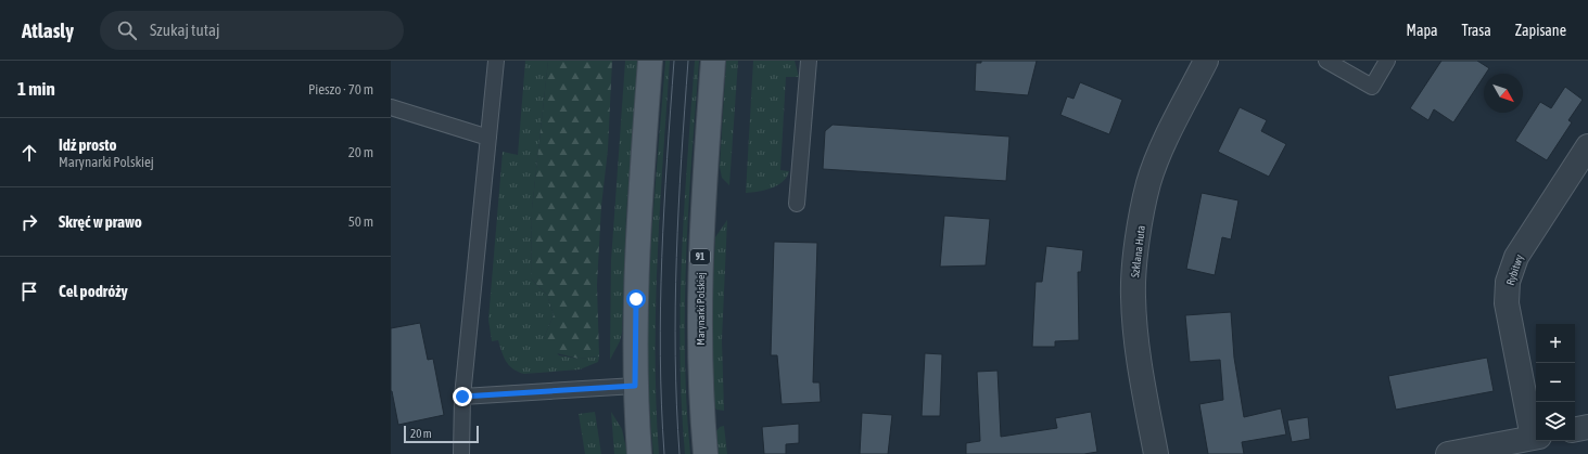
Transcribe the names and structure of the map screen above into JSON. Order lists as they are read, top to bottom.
{
  "streets": {
    "main road": ["91", "Marynarki Polskiej"],
    "street": ["Szklana Huta", "Rybitwy"]
  },
  "scale_bar": "20 m",
  "north": "bottom right",
  "page": {
    "header": "Atlasly",
    "search": "Szukaj tutaj",
    "nav": ["Mapa", "Trasa", "Zapisane"],
    "heading": ["1 min", "Pieszo · 70 m"],
    "list": [
      ["Idź prosto", "Marynarki Polskiej", "20 m"],
      ["Skręć w prawo", "50 m"],
      "Cel podróży"
    ],
    "map_buttons": ["+", "−"],
    "scale": "20 m"
  }
}
